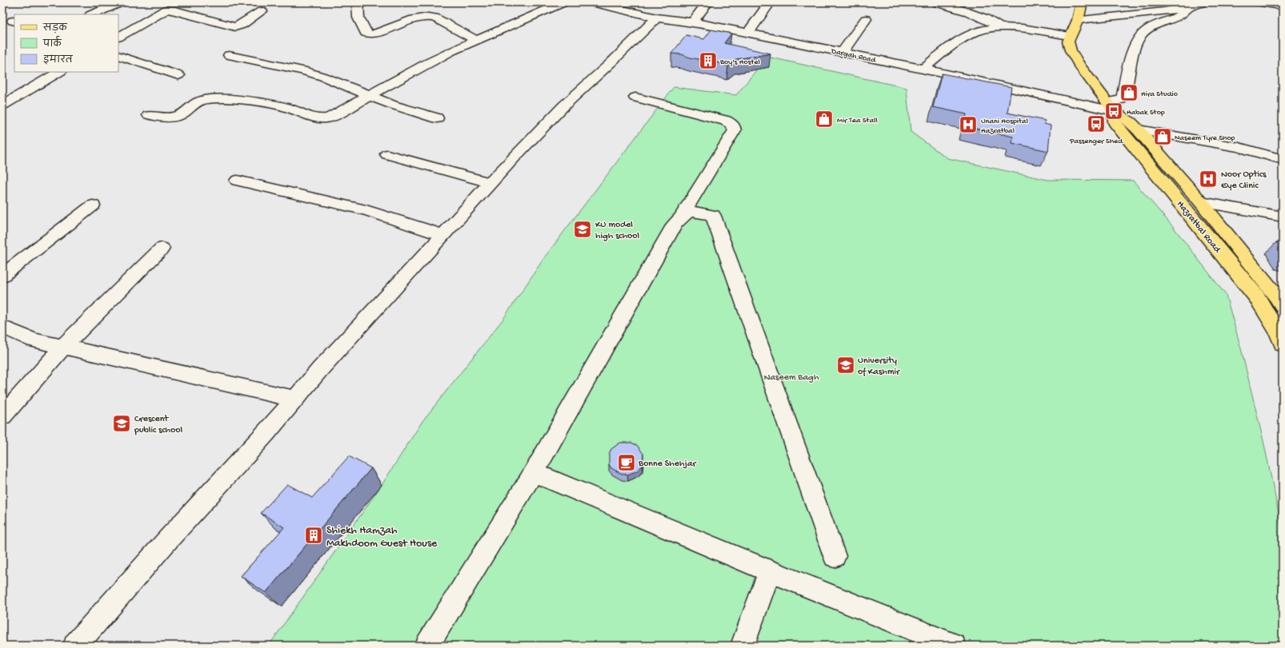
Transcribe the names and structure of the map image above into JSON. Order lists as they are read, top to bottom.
{
  "streets": {
    "main road": ["Hazratbal Road"],
    "street": ["Dargah Road"]
  },
  "crossings": [
    ["Dargah Road", "Hazratbal Road"]
  ],
  "parks": ["Naseem Bagh"],
  "places": {
    "building": ["Boy's Hostel", "Shiekh Hamzah Makhdoom Guest House"],
    "shop": ["Hira Studio", "Mir Tea Stall", "Naseem Tyre Shop"],
    "bus stop": ["Habak Stop", "Passenger Shed"],
    "hospital": ["Unani Hospital Hazratbal", "Noor Optics Eye Clinic"],
    "school or university": ["KU model high school", "University of Kashmir", "Crescent public school"],
    "cafe": ["Bonne Shehjar"]
  },
  "legend": ["सड़क", "पार्क", "इमारत"]
}
